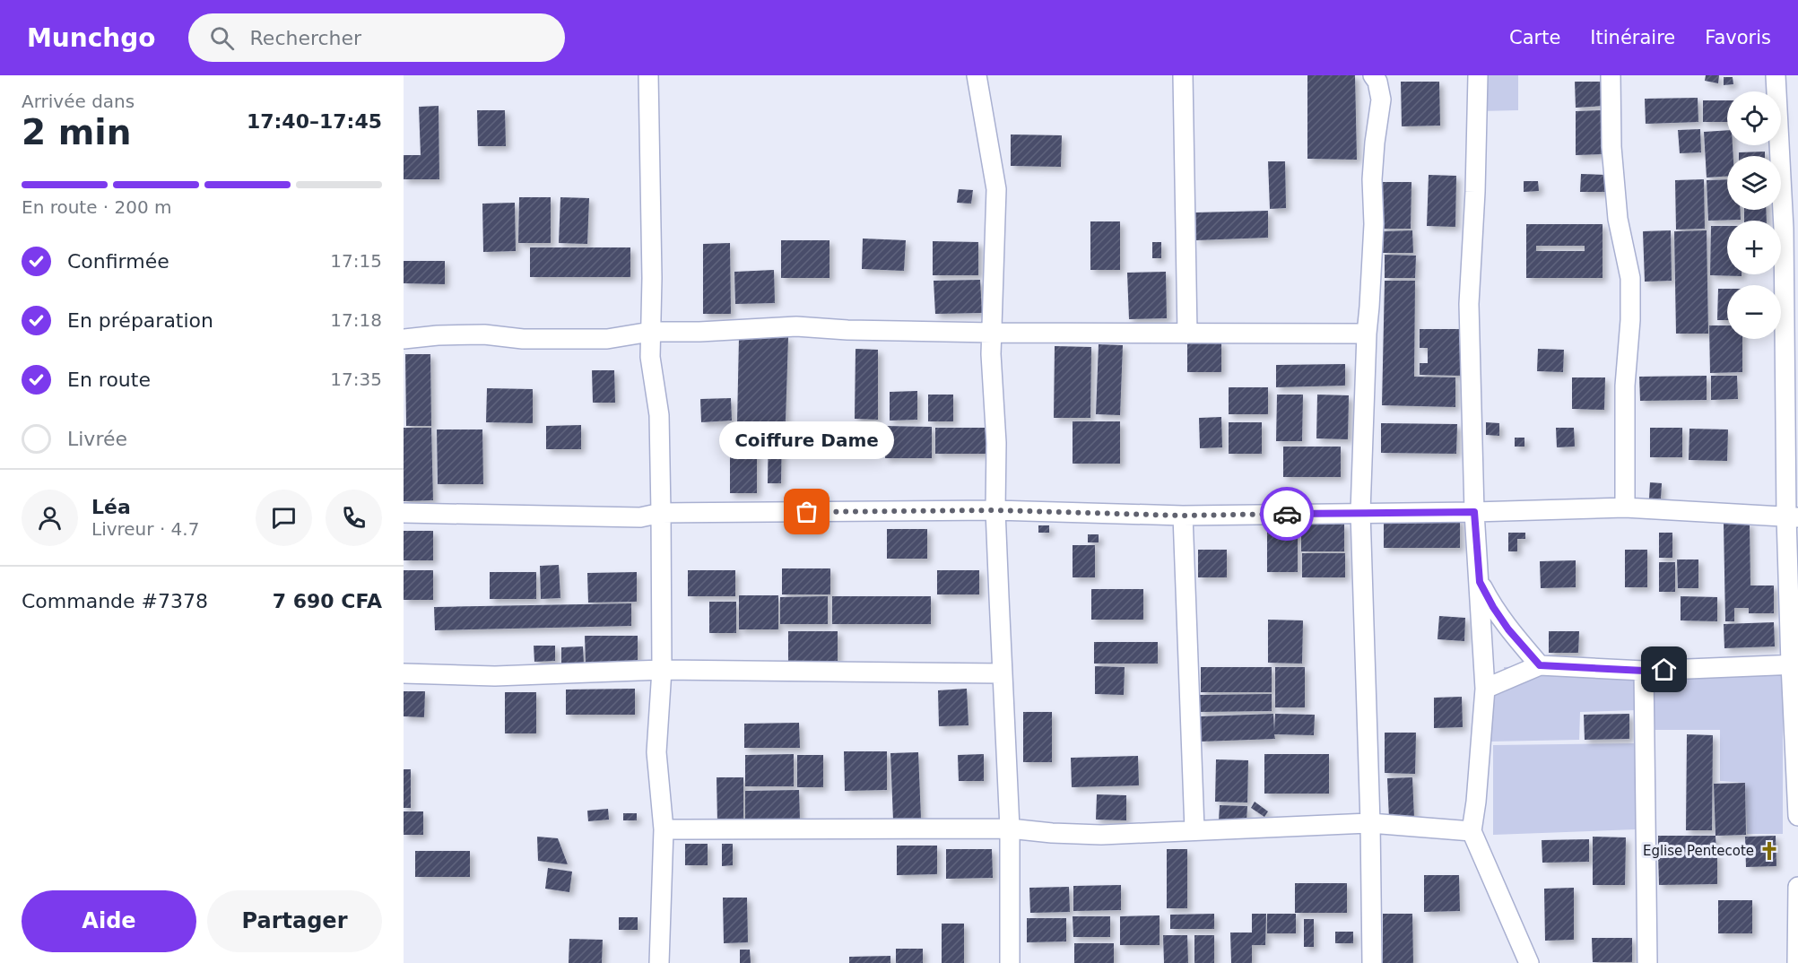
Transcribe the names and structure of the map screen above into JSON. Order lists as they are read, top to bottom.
{
  "places": {
    "other": ["Coiffure Dame"],
    "church": ["Eglise Pentecote"]
  },
  "page": {
    "header": "Munchgo",
    "search": "Rechercher",
    "nav": ["Carte", "Itinéraire", "Favoris"],
    "heading": ["2 min", "Arrivée dans", "17:40–17:45"],
    "panel": [
      "Léa",
      "Livreur · 4.7",
      "Commande #7378",
      "7 690 CFA"
    ],
    "map_buttons": ["+", "−"],
    "bar": "En route · 200 m",
    "list": [
      ["Confirmée", "17:15"],
      ["En préparation", "17:18"],
      ["En route", "17:35"],
      "Livrée"
    ],
    "bubble": "Coiffure Dame",
    "buttons": ["Aide", "Partager"]
  }
}
